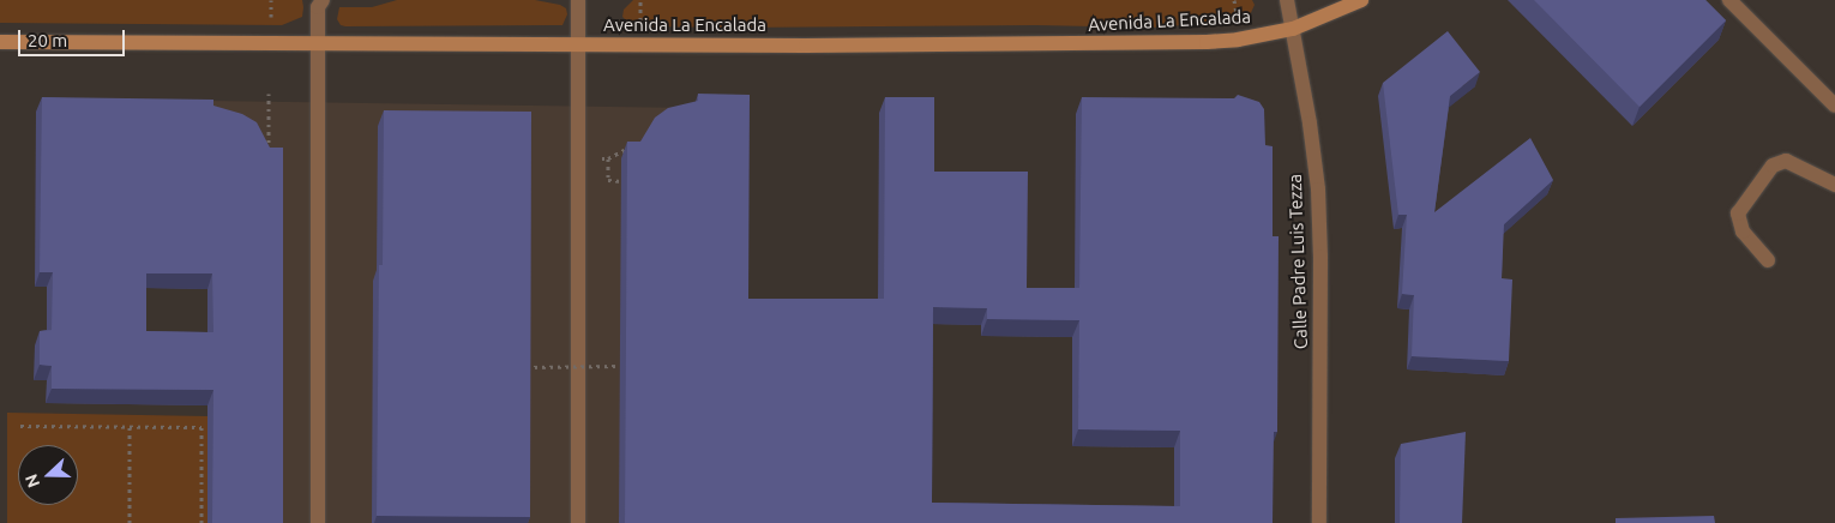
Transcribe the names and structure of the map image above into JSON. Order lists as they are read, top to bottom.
{
  "streets": {
    "main road": ["Avenida La Encalada"],
    "street": ["Calle Padre Luis Tezza"]
  },
  "crossings": [
    ["Avenida La Encalada", "Calle Padre Luis Tezza"]
  ],
  "scale_bar": "20 m",
  "north": "left"
}
